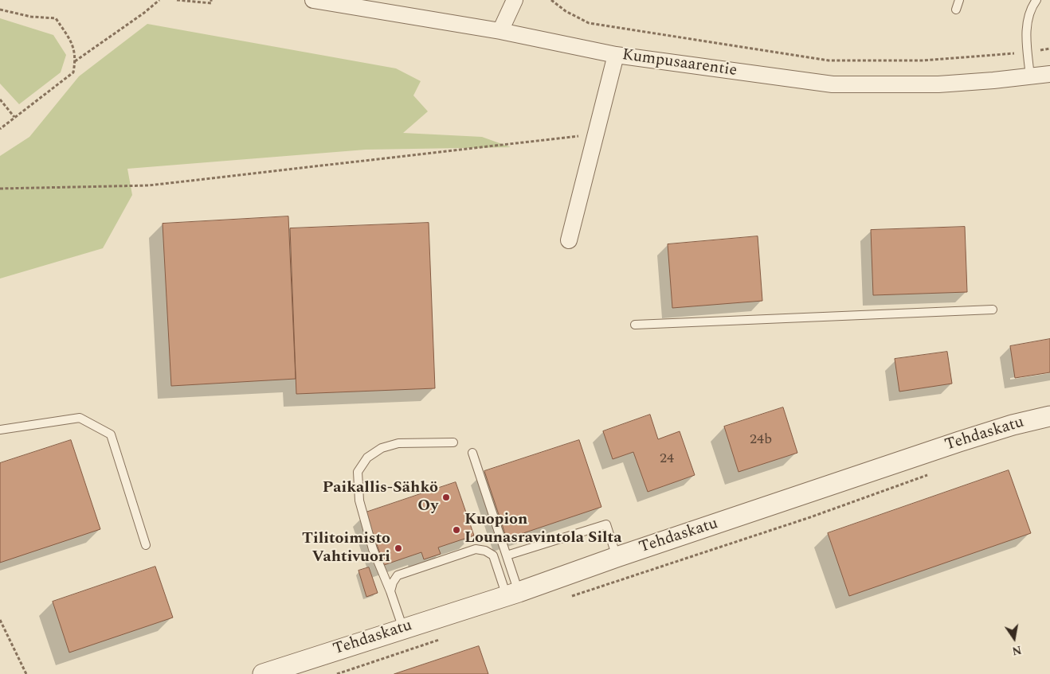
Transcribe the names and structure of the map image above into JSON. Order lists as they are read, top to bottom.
{
  "streets": {
    "street": ["Kumpusaarentie", "Tehdaskatu"]
  },
  "places": ["Paikallis-Sähkö Oy", "Kuopion Lounasravintola Silta", "Tilitoimisto Vahtivuori"],
  "house_numbers": ["24b", "24"],
  "north": "bottom"
}
